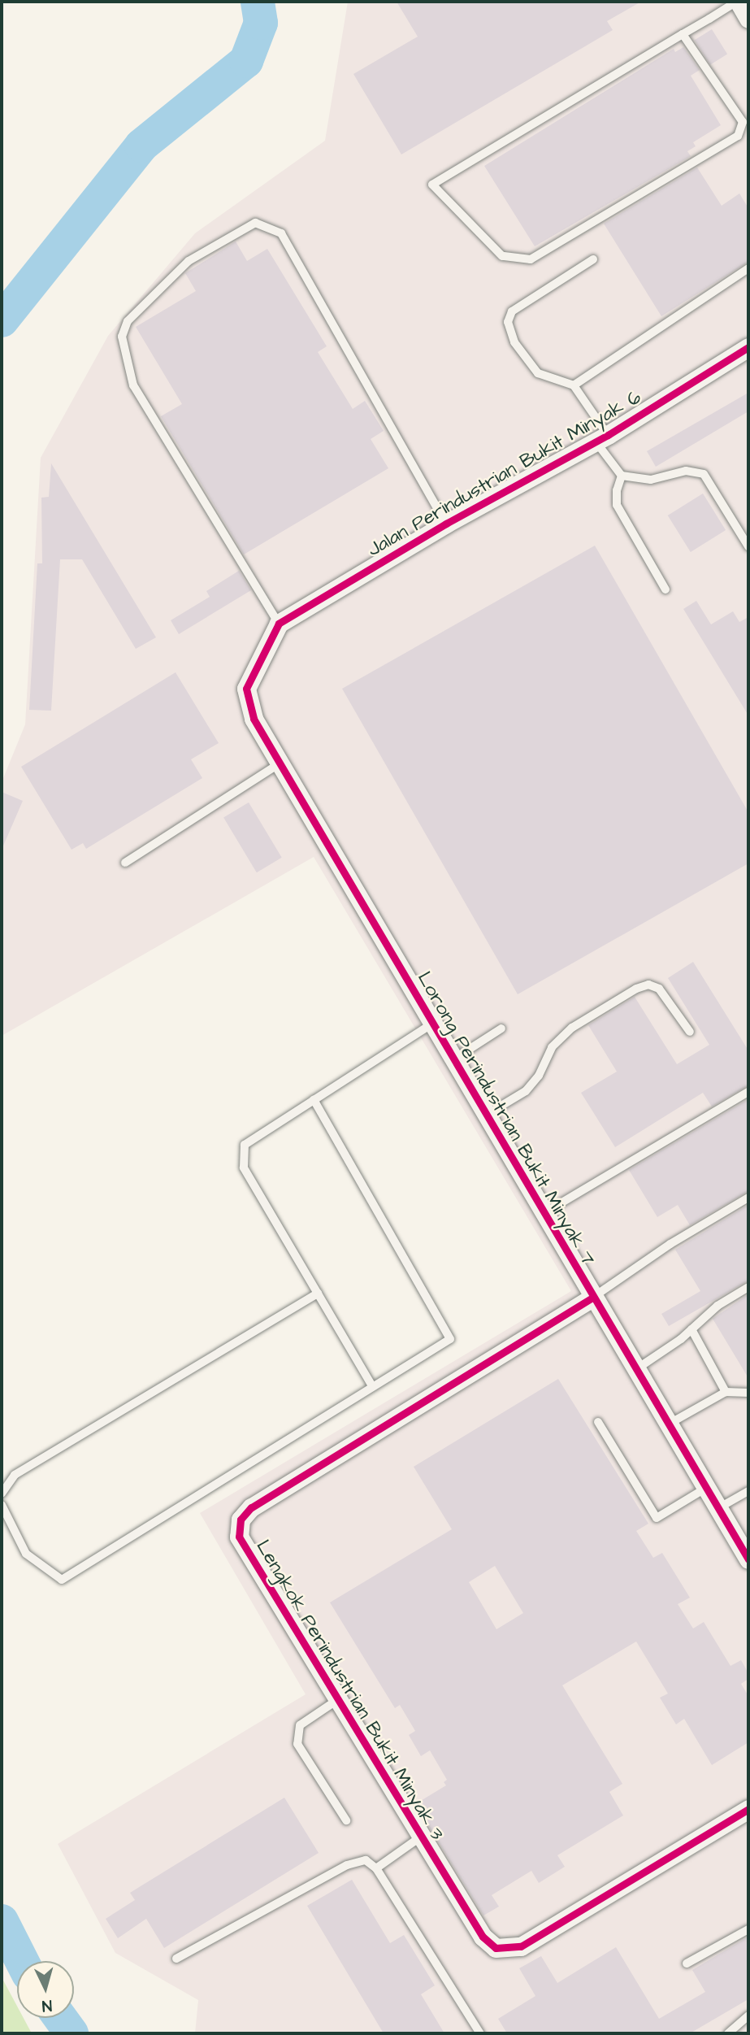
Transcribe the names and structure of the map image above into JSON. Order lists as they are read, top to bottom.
{
  "streets": {
    "street": ["Jalan Perindustrian Bukit Minyak 6", "Lorong Perindustrian Bukit Minyak 7", "Lengkok Perindustrian Bukit Minyak 3"]
  },
  "crossings": [
    ["Jalan Perindustrian Bukit Minyak 6", "Lorong Perindustrian Bukit Minyak 7"],
    ["Lorong Perindustrian Bukit Minyak 7", "Lengkok Perindustrian Bukit Minyak 3"]
  ],
  "north": "bottom"
}
